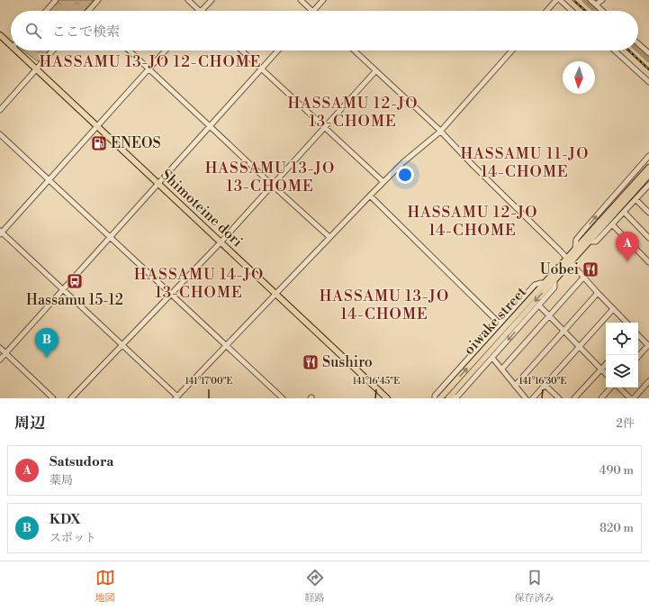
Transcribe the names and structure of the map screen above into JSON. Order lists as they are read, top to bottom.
{
  "streets": {
    "main road": ["Shimoteine dori", "oiwake street"]
  },
  "districts": [
    "HASSAMU 13-JO 12-CHOME",
    "HASSAMU 12-JO 13-CHOME",
    "HASSAMU 11-JO 14-CHOME",
    "HASSAMU 13-JO 13-CHOME",
    "HASSAMU 12-JO 14-CHOME",
    "HASSAMU 14-JO 13-CHOME",
    "HASSAMU 13-JO 14-CHOME"
  ],
  "places": {
    "fuel station": ["ENEOS"],
    "restaurant": ["Uobei", "Sushiro"],
    "bus stop": ["Hassamu 15-12"]
  },
  "north": "bottom",
  "page": {
    "search": "ここで検索",
    "pins": ["A", "B"],
    "heading": ["周辺", "2件"],
    "list": [
      {
        "mark": "A",
        "name": "Satsudora",
        "note": "薬局",
        "value": "490 m"
      },
      {
        "mark": "B",
        "name": "KDX",
        "note": "スポット",
        "value": "820 m"
      }
    ],
    "nav": ["地図", "経路", "保存済み"]
  },
  "coordinates": ["141°17'00\"E", "141°16'45\"E", "141°16'30\"E"]
}
